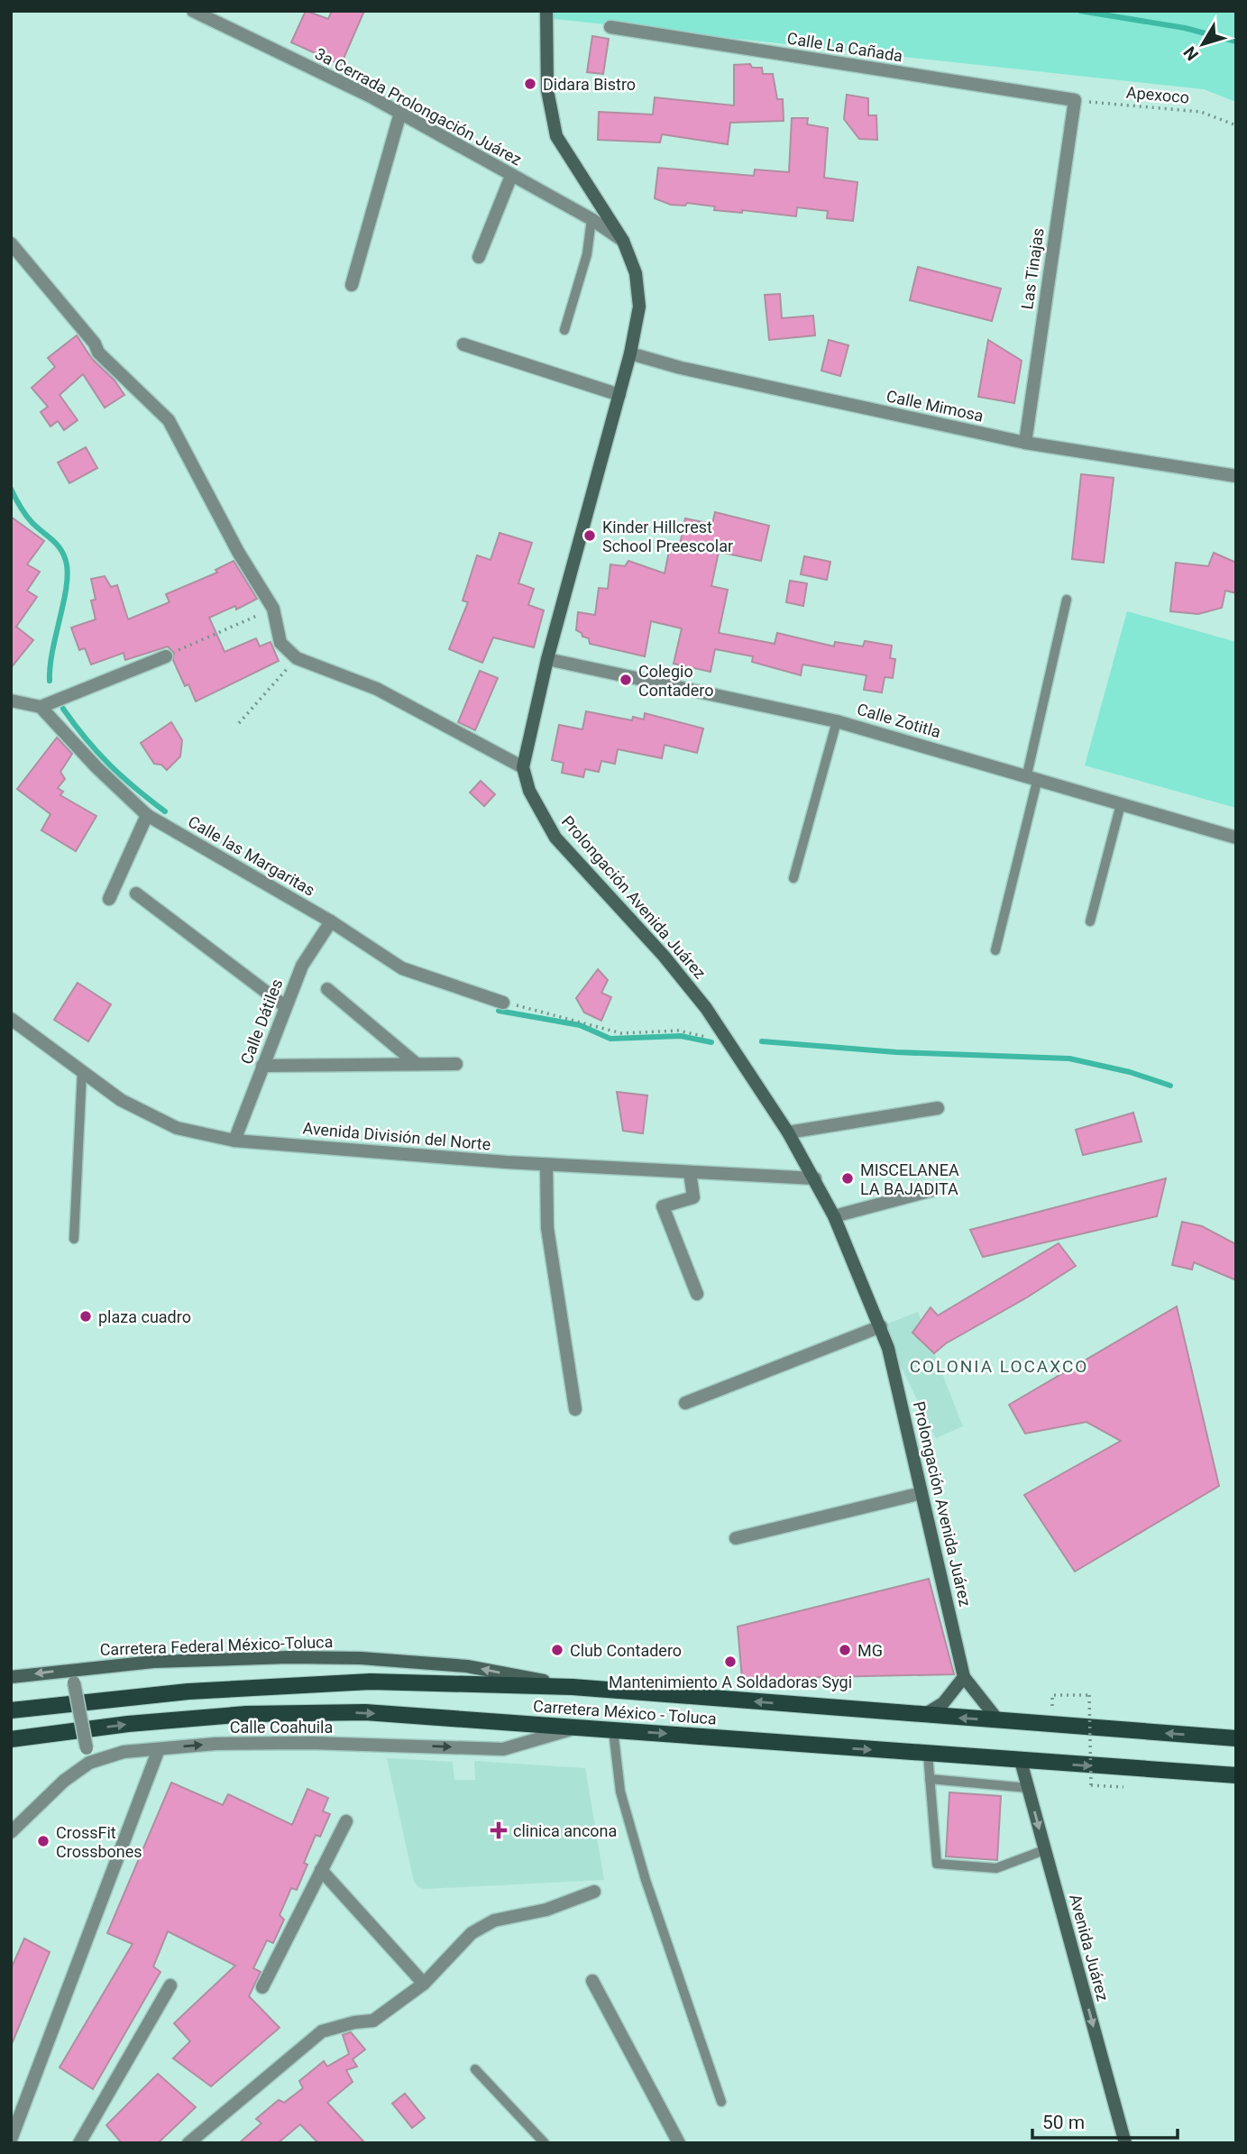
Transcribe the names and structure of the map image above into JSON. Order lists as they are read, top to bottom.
{
  "streets": {
    "main road": ["Carretera México - Toluca"],
    "street": [
      "Calle La Cañada",
      "3a Cerrada Prolongación Juárez",
      "Las Tinajas",
      "Calle Mimosa",
      "Calle Zotitla",
      "Calle las Margaritas",
      "Prolongación Avenida Juárez",
      "Calle Dátiles",
      "Avenida División del Norte",
      "Carretera Federal México-Toluca",
      "Calle Coahuila",
      "Avenida Juárez"
    ],
    "path": ["Apexoco"]
  },
  "crossings": [
    ["Calle La Cañada", "Apexoco"],
    ["Calle La Cañada", "Las Tinajas"],
    ["Apexoco", "Las Tinajas"],
    ["Las Tinajas", "Calle Mimosa"],
    ["Calle las Margaritas", "Calle Dátiles"],
    ["Prolongación Avenida Juárez", "Avenida División del Norte"],
    ["Prolongación Avenida Juárez", "Carretera México - Toluca"],
    ["Calle Dátiles", "Avenida División del Norte"],
    ["Carretera Federal México-Toluca", "Carretera México - Toluca"],
    ["Carretera México - Toluca", "Calle Coahuila"],
    ["Carretera México - Toluca", "Avenida Juárez"]
  ],
  "one_way": ["Carretera Federal México-Toluca", "Calle Coahuila", "Avenida Juárez"],
  "districts": ["COLONIA LOCAXCO"],
  "places": {
    "other": [
      "Didara Bistro",
      "Kinder Hillcrest School Preescolar",
      "Colegio Contadero",
      "MISCELANEA LA BAJADITA",
      "plaza cuadro",
      "Club Contadero",
      "MG",
      "Mantenimiento A Soldadoras Sygi",
      "CrossFit Crossbones"
    ],
    "health": ["clinica ancona"]
  },
  "scale_bar": "50 m",
  "north": "bottom left"
}
